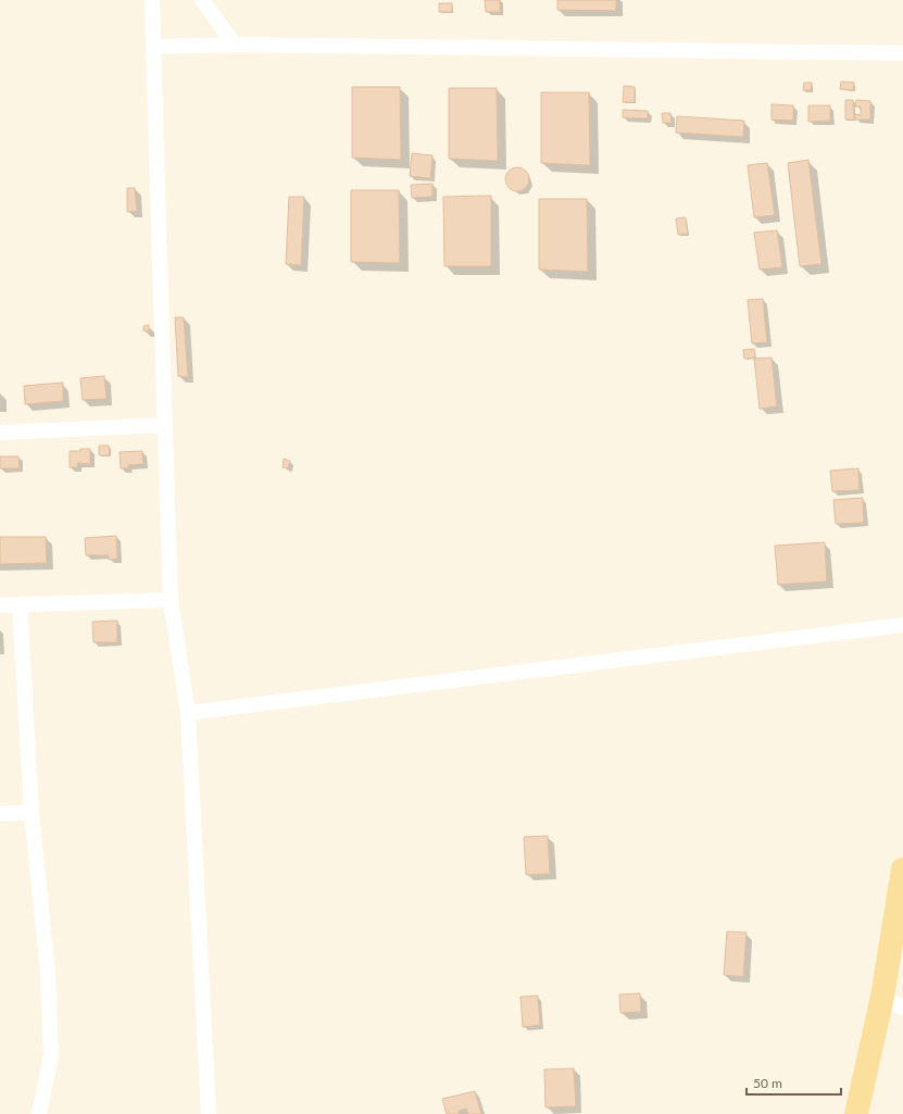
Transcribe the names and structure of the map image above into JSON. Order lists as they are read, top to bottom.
{
  "scale_bar": "50 m"
}
